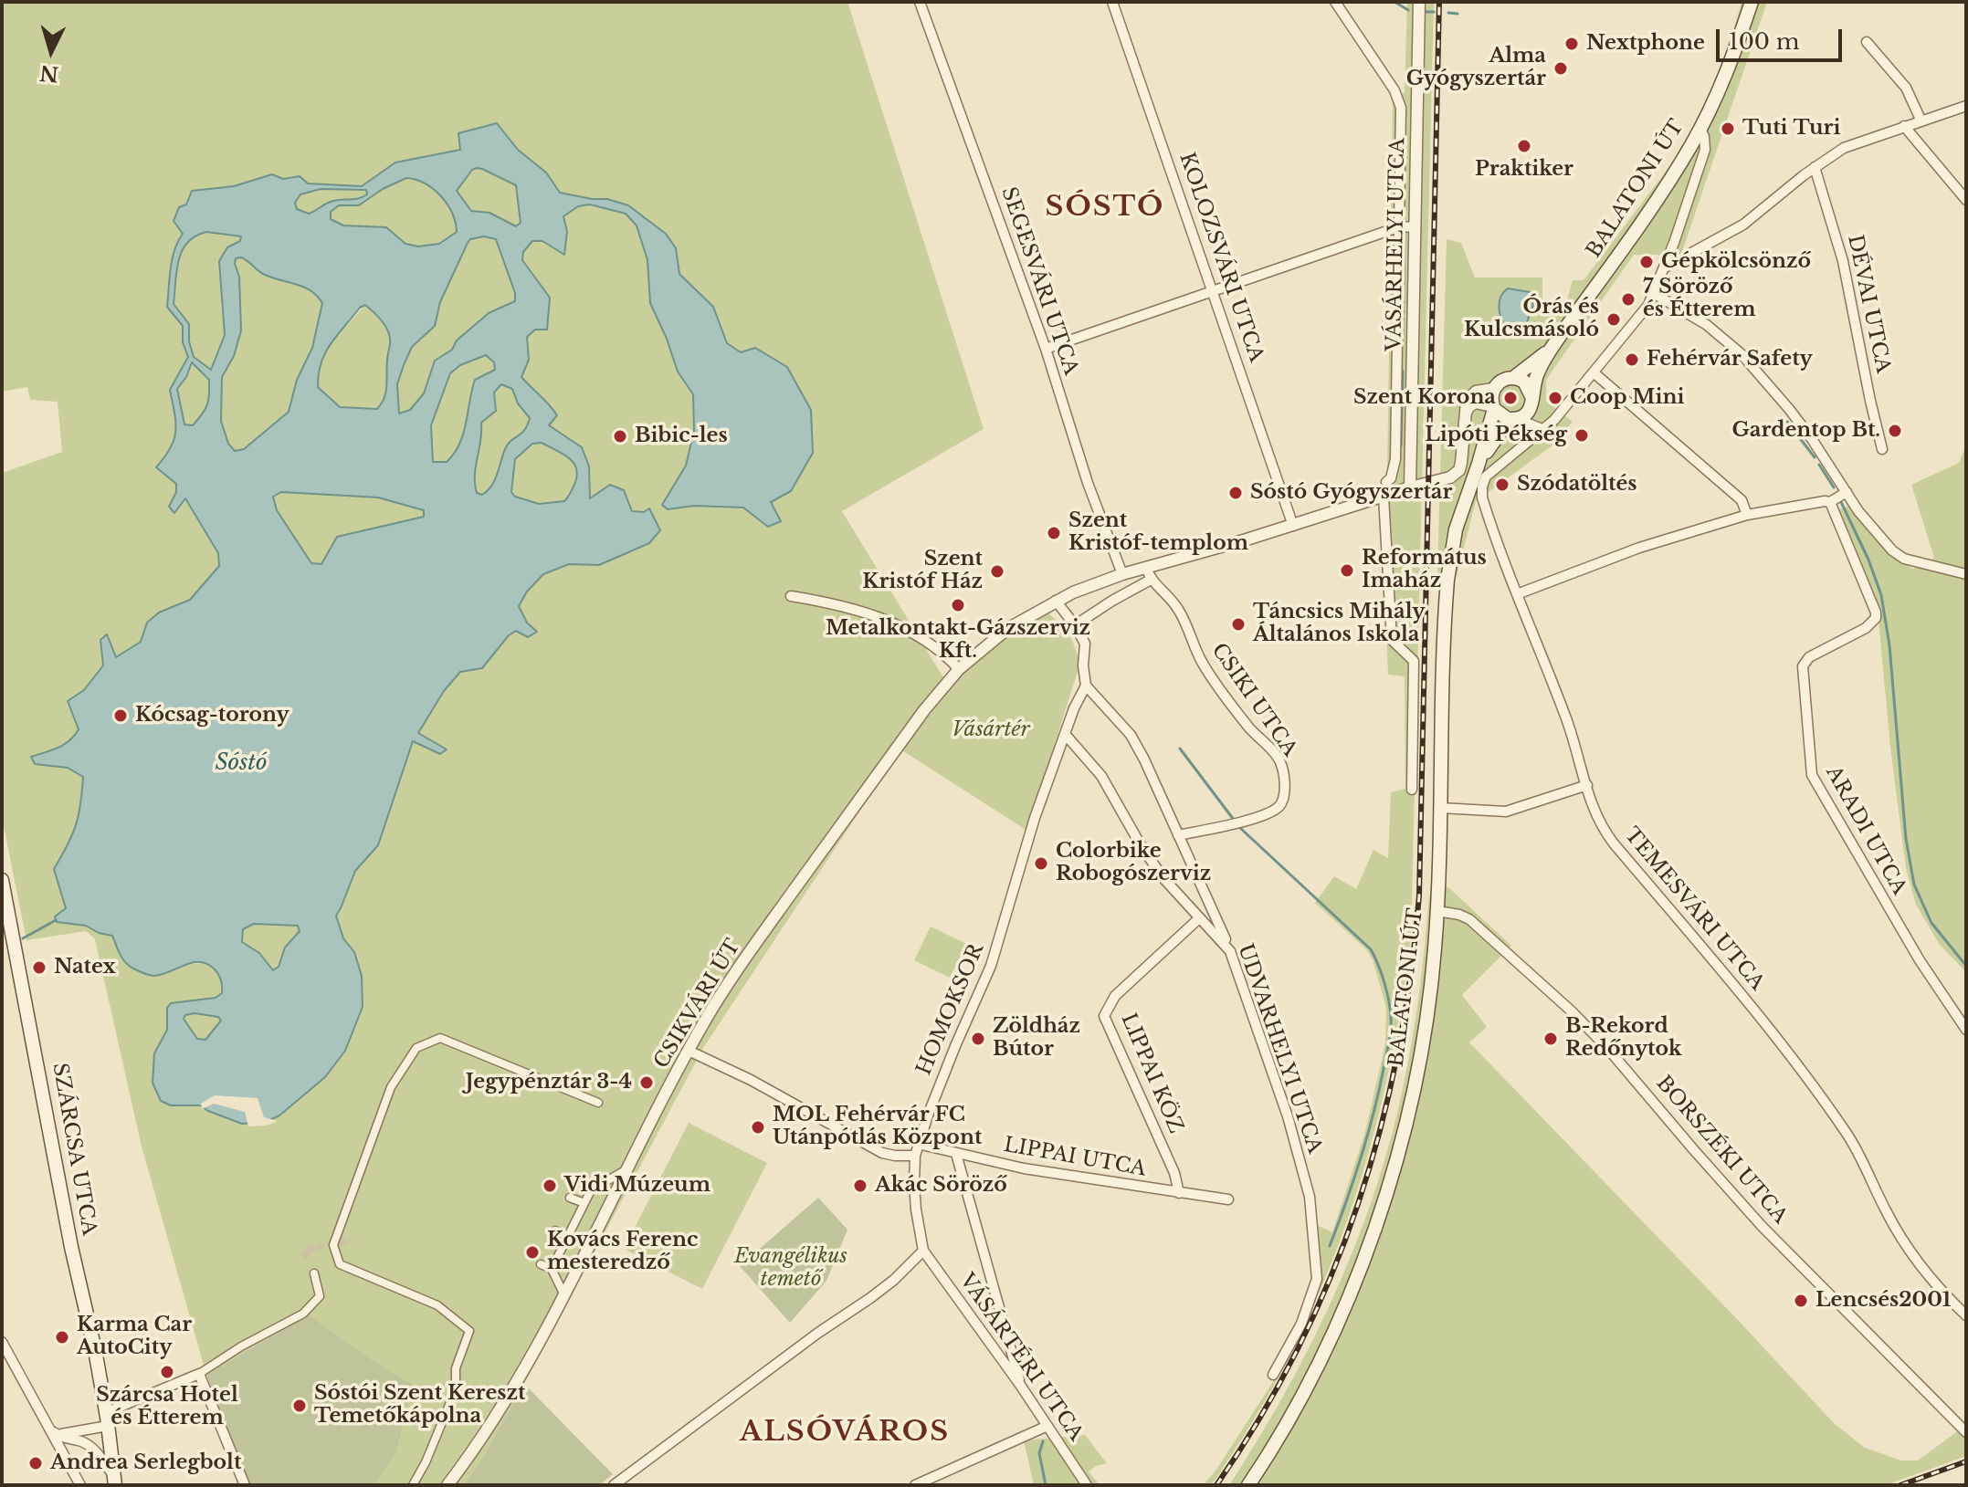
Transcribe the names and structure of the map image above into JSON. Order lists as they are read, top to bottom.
{
  "streets": {
    "main road": ["BALATONI ÚT", "SZÁRCSA UTCA"],
    "street": [
      "VÁSÁRHELYI UTCA",
      "KOLOZSVÁRI UTCA",
      "SEGESVÁRI UTCA",
      "DÉVAI UTCA",
      "CSIKI UTCA",
      "ARADI UTCA",
      "TEMESVÁRI UTCA",
      "CSIKVÁRI ÚT",
      "HOMOKSOR",
      "UDVARHELYI UTCA",
      "LIPPAI KÖZ",
      "BORSZÉKI UTCA",
      "LIPPAI UTCA",
      "VÁSÁRTÉRI UTCA"
    ]
  },
  "crossings": [
    ["BALATONI ÚT", "BORSZÉKI UTCA"],
    ["VÁSÁRHELYI UTCA", "CSIKVÁRI ÚT"],
    ["KOLOZSVÁRI UTCA", "CSIKVÁRI ÚT"],
    ["SEGESVÁRI UTCA", "CSIKVÁRI ÚT"],
    ["CSIKI UTCA", "CSIKVÁRI ÚT"],
    ["CSIKVÁRI ÚT", "HOMOKSOR"],
    ["HOMOKSOR", "UDVARHELYI UTCA"],
    ["HOMOKSOR", "LIPPAI UTCA"],
    ["HOMOKSOR", "VÁSÁRTÉRI UTCA"],
    ["UDVARHELYI UTCA", "LIPPAI KÖZ"],
    ["LIPPAI KÖZ", "LIPPAI UTCA"]
  ],
  "districts": ["SÓSTÓ", "ALSÓVÁROS"],
  "water": ["Sóstó"],
  "parks": ["Vásártér", "Evangélikus temető"],
  "places": [
    "Nextphone",
    "Alma Gyógyszertár",
    "Tuti Turi",
    "Praktiker",
    "Gépkölcsönző",
    "7 Söröző és Étterem",
    "Órás és Kulcsmásoló",
    "Fehérvár Safety",
    "Szent Korona",
    "Coop Mini",
    "Gardentop Bt.",
    "Lipóti Pékség",
    "Bibic-les",
    "Szódatöltés",
    "Sóstó Gyógyszertár",
    "Szent Kristóf-templom",
    "Református Imaház",
    "Szent Kristóf Ház",
    "Metalkontakt-Gázszerviz Kft.",
    "Táncsics Mihály Általános Iskola",
    "Kócsag-torony",
    "Colorbike Robogószerviz",
    "Natex",
    "Zöldház Bútor",
    "B-Rekord Redőnytok",
    "Jegypénztár 3-4",
    "MOL Fehérvár FC Utánpótlás Központ",
    "Vidi Múzeum",
    "Akác Söröző",
    "Kovács Ferenc mesteredző",
    "Lencsés2001",
    "Karma Car AutoCity",
    "Szárcsa Hotel és Étterem",
    "Sóstói Szent Kereszt Temetőkápolna",
    "Andrea Serlegbolt"
  ],
  "scale_bar": "100 m",
  "north": "bottom"
}
